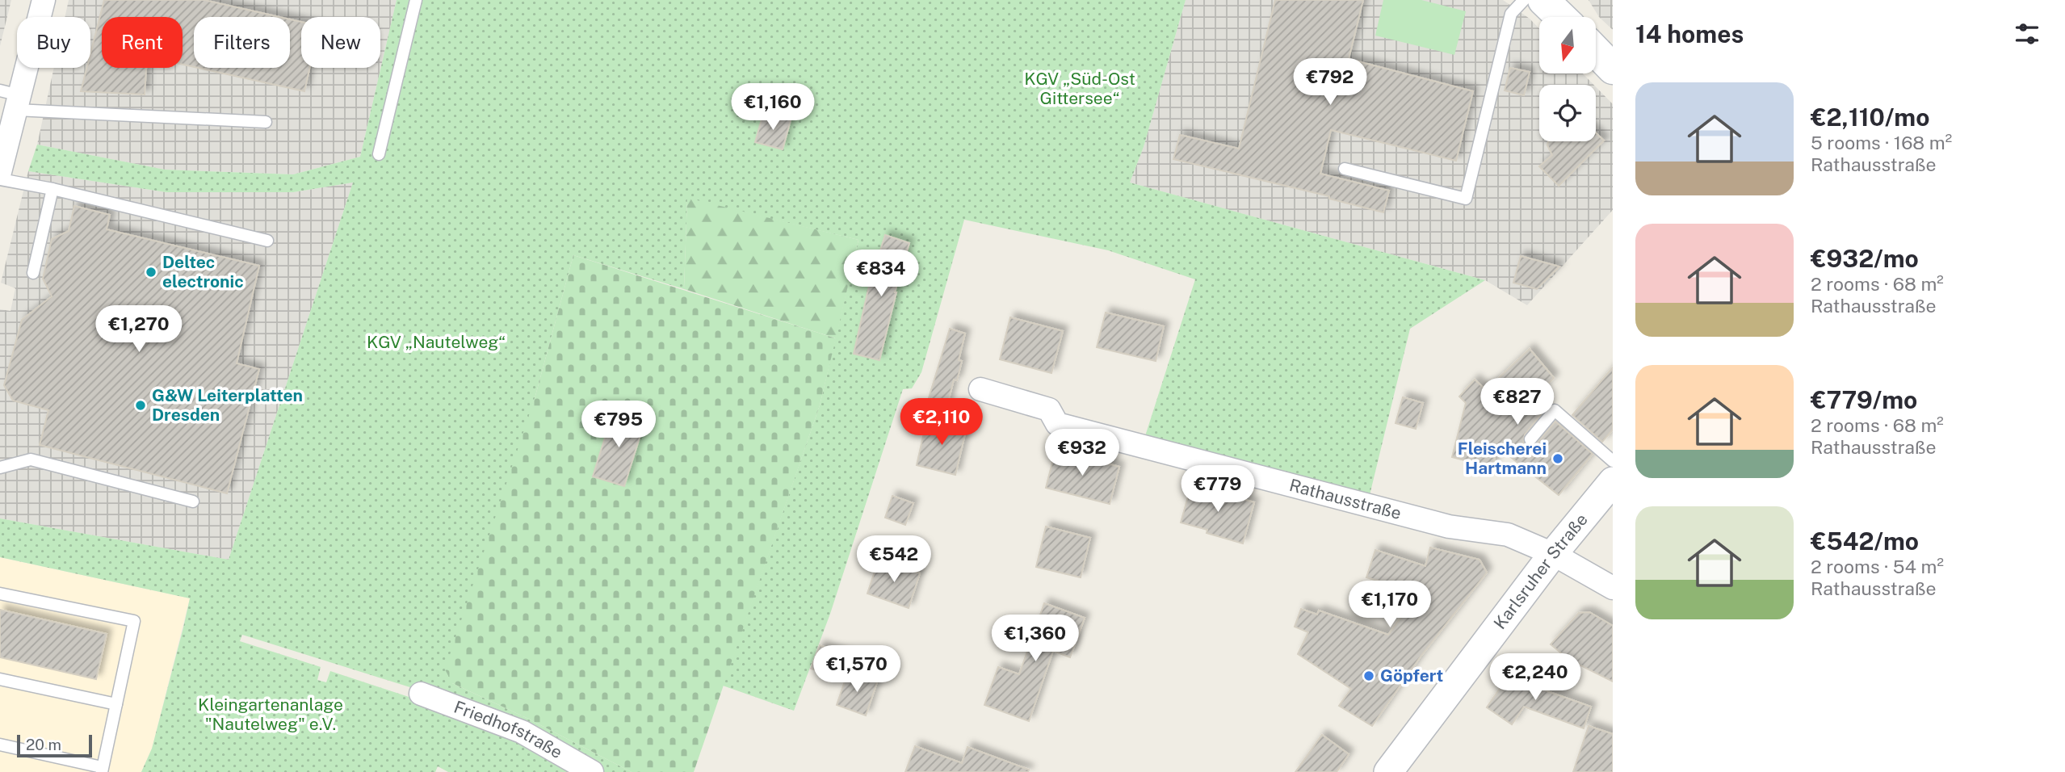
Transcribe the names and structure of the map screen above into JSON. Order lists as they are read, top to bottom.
{
  "streets": {
    "street": ["Rathausstraße", "Karlsruher Straße", "Friedhofstraße"]
  },
  "crossings": [
    ["Rathausstraße", "Karlsruher Straße"]
  ],
  "parks": ["KGV „Süd-Ost Gittersee“", "KGV „Nautelweg“", "Kleingartenanlage \"Nautelweg\" e.V."],
  "places": [
    "Deltec electronic",
    "G&W Leiterplatten Dresden",
    "Fleischerei Hartmann",
    "Göpfert"
  ],
  "scale_bar": "20 m",
  "north": "bottom",
  "page": {
    "heading": "14 homes",
    "chip": [
      "Buy",
      "Rent",
      "Filters",
      "New"
    ],
    "price": [
      "€792",
      "€1,160",
      "€834",
      "€1,270",
      "€827",
      "€2,110",
      "€795",
      "€932",
      "€779",
      "€542",
      "€1,170",
      "€1,360",
      "€1,570",
      "€2,240"
    ],
    "list": [
      {
        "name": "€2,110/mo",
        "note": "5 rooms · 168 m² · Rathausstraße"
      },
      {
        "name": "€932/mo",
        "note": "2 rooms · 68 m² · Rathausstraße"
      },
      {
        "name": "€779/mo",
        "note": "2 rooms · 68 m² · Rathausstraße"
      },
      {
        "name": "€542/mo",
        "note": "2 rooms · 54 m² · Rathausstraße"
      }
    ],
    "scale": "20 m"
  }
}
